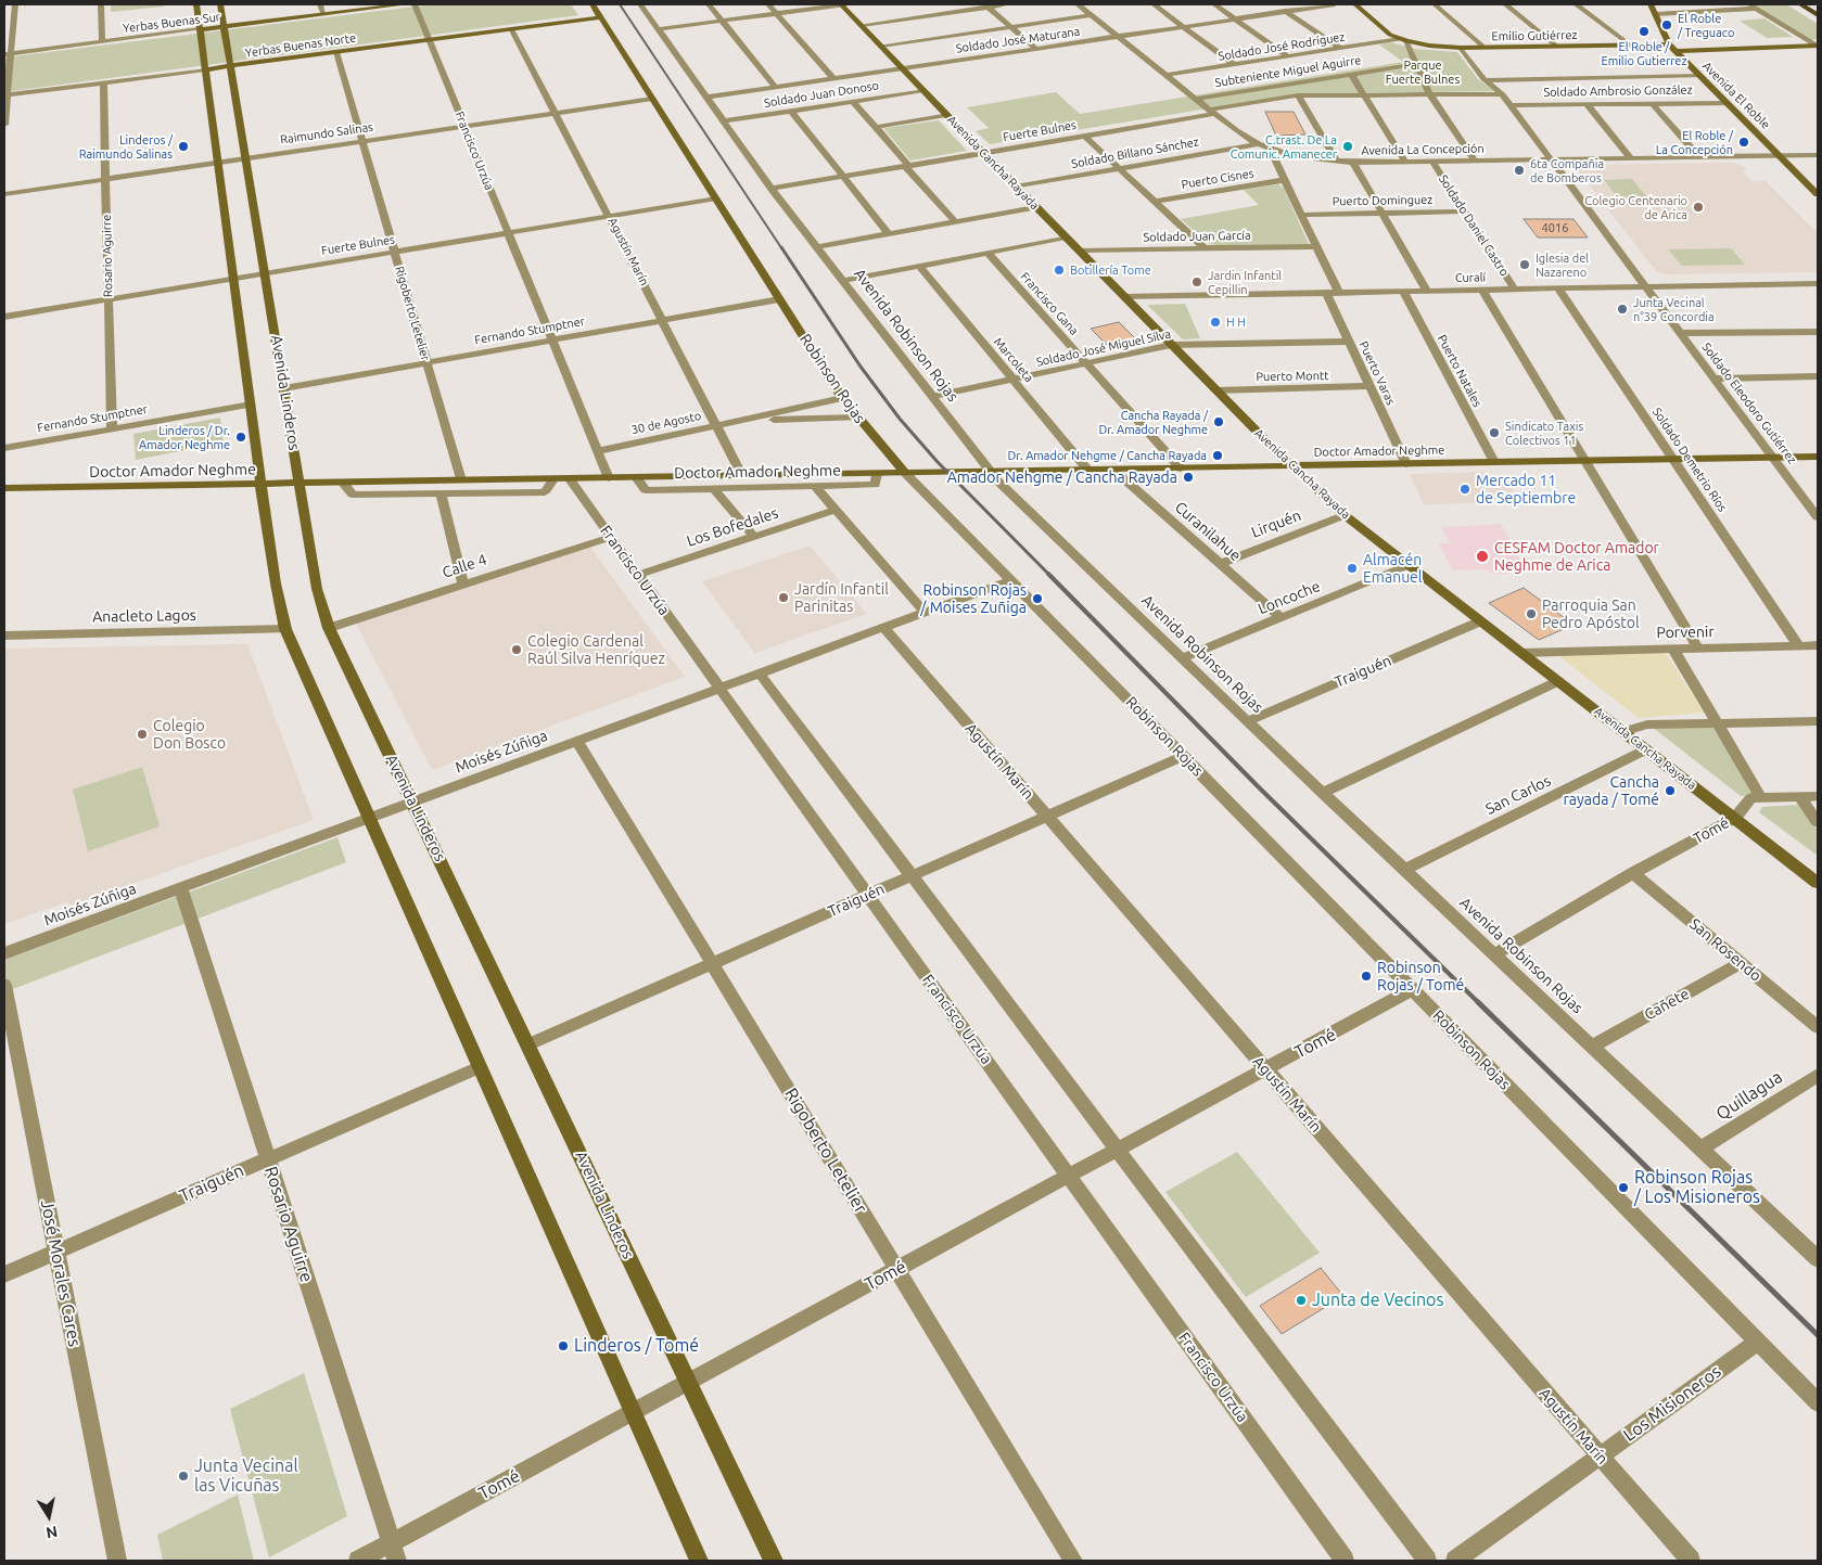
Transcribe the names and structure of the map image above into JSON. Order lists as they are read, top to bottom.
{
  "streets": {
    "street": [
      "Yerbas Buenas Sur",
      "Emilio Gutiérrez",
      "Soldado José Maturana",
      "Yerbas Buenas Norte",
      "Soldado José Rodríguez",
      "Subteniente Miguel Aguirre",
      "Soldado Ambrosio González",
      "Soldado Juan Donoso",
      "Avenida El Roble",
      "Fuerte Bulnes",
      "Raimundo Salinas",
      "Avenida La Concepción",
      "Francisco Urzúa",
      "Soldado Billano Sánchez",
      "Avenida Cancha Rayada",
      "Puerto Cisnes",
      "Puerto Dominguez",
      "Soldado Daniel Castro",
      "Soldado Juan García",
      "Agustín Marín",
      "Rosario Aguirre",
      "Curalí",
      "Francisco Gana",
      "Rigoberto Letelier",
      "Fernando Stumptner",
      "Avenida Robinson Rojas",
      "Soldado José Miguel Silva",
      "Marcoleta",
      "Puerto Natales",
      "Puerto Varas",
      "Puerto Montt",
      "Robinson Rojas",
      "Avenida Linderos",
      "Soldado Eleodoro Gutiérrez",
      "30 de Agosto",
      "Doctor Amador Neghme",
      "Soldado Demetrio Ríos",
      "Lirquén",
      "Los Bofedales",
      "Curanilahue",
      "Calle 4",
      "Loncoche",
      "Anacleto Lagos",
      "Porvenir",
      "Traiguén",
      "Moisés Zúñiga",
      "San Carlos",
      "Tomé",
      "San Rosendo",
      "Cañete",
      "Quillagua",
      "José Morales Cares",
      "Los Misioneros"
    ]
  },
  "crossings": [
    ["Yerbas Buenas Sur", "Avenida Linderos"],
    ["Emilio Gutiérrez", "Soldado José Rodríguez"],
    ["Emilio Gutiérrez", "Avenida El Roble"],
    ["Emilio Gutiérrez", "Soldado Eleodoro Gutiérrez"],
    ["Soldado José Maturana", "Avenida La Concepción"],
    ["Soldado José Maturana", "Avenida Cancha Rayada"],
    ["Soldado José Maturana", "Avenida Robinson Rojas"],
    ["Yerbas Buenas Norte", "Francisco Urzúa"],
    ["Yerbas Buenas Norte", "Agustín Marín"],
    ["Yerbas Buenas Norte", "Rosario Aguirre"],
    ["Yerbas Buenas Norte", "Rigoberto Letelier"],
    ["Yerbas Buenas Norte", "Robinson Rojas"],
    ["Yerbas Buenas Norte", "Avenida Linderos"],
    ["Soldado José Rodríguez", "Avenida La Concepción"],
    ["Subteniente Miguel Aguirre", "Fuerte Bulnes"],
    ["Subteniente Miguel Aguirre", "Avenida La Concepción"],
    ["Subteniente Miguel Aguirre", "Soldado Eleodoro Gutiérrez"],
    ["Soldado Ambrosio González", "Avenida El Roble"],
    ["Soldado Ambrosio González", "Soldado Eleodoro Gutiérrez"],
    ["Soldado Juan Donoso", "Avenida Cancha Rayada"],
    ["Soldado Juan Donoso", "Avenida Robinson Rojas"],
    ["Avenida El Roble", "Avenida La Concepción"],
    ["Fuerte Bulnes", "Avenida La Concepción"],
    ["Fuerte Bulnes", "Francisco Urzúa"],
    ["Fuerte Bulnes", "Avenida Cancha Rayada"],
    ["Fuerte Bulnes", "Agustín Marín"],
    ["Fuerte Bulnes", "Rosario Aguirre"],
    ["Fuerte Bulnes", "Rigoberto Letelier"],
    ["Fuerte Bulnes", "Avenida Robinson Rojas"],
    ["Fuerte Bulnes", "Robinson Rojas"],
    ["Fuerte Bulnes", "Avenida Linderos"],
    ["Raimundo Salinas", "Francisco Urzúa"],
    ["Raimundo Salinas", "Agustín Marín"],
    ["Raimundo Salinas", "Rosario Aguirre"],
    ["Raimundo Salinas", "Rigoberto Letelier"],
    ["Raimundo Salinas", "Robinson Rojas"],
    ["Raimundo Salinas", "Avenida Linderos"],
    ["Avenida La Concepción", "Soldado Billano Sánchez"],
    ["Avenida La Concepción", "Soldado Daniel Castro"],
    ["Avenida La Concepción", "Soldado Eleodoro Gutiérrez"],
    ["Francisco Urzúa", "Fernando Stumptner"],
    ["Francisco Urzúa", "30 de Agosto"],
    ["Francisco Urzúa", "Doctor Amador Neghme"],
    ["Francisco Urzúa", "Los Bofedales"],
    ["Francisco Urzúa", "Calle 4"],
    ["Francisco Urzúa", "Traiguén"],
    ["Francisco Urzúa", "Moisés Zúñiga"],
    ["Francisco Urzúa", "Tomé"],
    ["Soldado Billano Sánchez", "Avenida Cancha Rayada"],
    ["Avenida Cancha Rayada", "Soldado Juan García"],
    ["Avenida Cancha Rayada", "Curalí"],
    ["Avenida Cancha Rayada", "Soldado José Miguel Silva"],
    ["Avenida Cancha Rayada", "Puerto Montt"],
    ["Avenida Cancha Rayada", "Doctor Amador Neghme"],
    ["Avenida Cancha Rayada", "Lirquén"],
    ["Avenida Cancha Rayada", "Loncoche"],
    ["Avenida Cancha Rayada", "Porvenir"],
    ["Avenida Cancha Rayada", "Traiguén"],
    ["Avenida Cancha Rayada", "San Carlos"],
    ["Avenida Cancha Rayada", "Tomé"],
    ["Puerto Dominguez", "Soldado Daniel Castro"],
    ["Soldado Daniel Castro", "Curalí"],
    ["Soldado Daniel Castro", "Doctor Amador Neghme"],
    ["Soldado Daniel Castro", "Porvenir"],
    ["Agustín Marín", "Fernando Stumptner"],
    ["Agustín Marín", "30 de Agosto"],
    ["Agustín Marín", "Doctor Amador Neghme"],
    ["Agustín Marín", "Traiguén"],
    ["Agustín Marín", "Moisés Zúñiga"],
    ["Agustín Marín", "Tomé"],
    ["Agustín Marín", "Los Misioneros"],
    ["Rosario Aguirre", "Fernando Stumptner"],
    ["Rosario Aguirre", "Traiguén"],
    ["Rosario Aguirre", "Moisés Zúñiga"],
    ["Rosario Aguirre", "Tomé"],
    ["Curalí", "Puerto Natales"],
    ["Curalí", "Puerto Varas"],
    ["Curalí", "Soldado Eleodoro Gutiérrez"],
    ["Curalí", "Soldado Demetrio Ríos"],
    ["Francisco Gana", "Soldado José Miguel Silva"],
    ["Francisco Gana", "Doctor Amador Neghme"],
    ["Rigoberto Letelier", "Fernando Stumptner"],
    ["Rigoberto Letelier", "Doctor Amador Neghme"],
    ["Rigoberto Letelier", "Traiguén"],
    ["Rigoberto Letelier", "Moisés Zúñiga"],
    ["Rigoberto Letelier", "Tomé"],
    ["Fernando Stumptner", "Robinson Rojas"],
    ["Fernando Stumptner", "Avenida Linderos"],
    ["Avenida Robinson Rojas", "Soldado José Miguel Silva"],
    ["Avenida Robinson Rojas", "Doctor Amador Neghme"],
    ["Avenida Robinson Rojas", "Loncoche"],
    ["Avenida Robinson Rojas", "Traiguén"],
    ["Avenida Robinson Rojas", "San Carlos"],
    ["Avenida Robinson Rojas", "Tomé"],
    ["Avenida Robinson Rojas", "Cañete"],
    ["Avenida Robinson Rojas", "Quillagua"],
    ["Soldado José Miguel Silva", "Marcoleta"],
    ["Soldado José Miguel Silva", "Puerto Varas"],
    ["Marcoleta", "Doctor Amador Neghme"],
    ["Puerto Natales", "Doctor Amador Neghme"],
    ["Puerto Varas", "Puerto Montt"],
    ["Puerto Varas", "Doctor Amador Neghme"],
    ["Robinson Rojas", "30 de Agosto"],
    ["Robinson Rojas", "Doctor Amador Neghme"],
    ["Robinson Rojas", "Traiguén"],
    ["Robinson Rojas", "Moisés Zúñiga"],
    ["Robinson Rojas", "Tomé"],
    ["Robinson Rojas", "Los Misioneros"],
    ["Avenida Linderos", "Doctor Amador Neghme"],
    ["Avenida Linderos", "Calle 4"],
    ["Avenida Linderos", "Traiguén"],
    ["Avenida Linderos", "Moisés Zúñiga"],
    ["Avenida Linderos", "Tomé"],
    ["Soldado Eleodoro Gutiérrez", "Doctor Amador Neghme"],
    ["Doctor Amador Neghme", "Soldado Demetrio Ríos"],
    ["Doctor Amador Neghme", "Curanilahue"],
    ["Soldado Demetrio Ríos", "Porvenir"],
    ["Lirquén", "Curanilahue"],
    ["Curanilahue", "Loncoche"],
    ["Traiguén", "José Morales Cares"],
    ["Tomé", "San Rosendo"],
    ["San Rosendo", "Cañete"]
  ],
  "parks": ["Parque Fuerte Bulnes"],
  "places": [
    "El Roble / Treguaco",
    "El Roble / Emilio Gutierrez",
    "El Roble / La Concepción",
    "Linderos / Raimundo Salinas",
    "C.trast. De La Comunic. Amanecer",
    "6ta Compañia de Bomberos",
    "Colegio Centenario de Arica",
    "Iglesia del Nazareno",
    "Botillería Tome",
    "Jardin Infantil Cepillin",
    "Junta Vecinal n°39 Concordia",
    "H H",
    "Cancha Rayada / Dr. Amador Neghme",
    "Sindicato Taxis Colectivos 11",
    "Linderos / Dr. Amador Neghme",
    "Dr. Amador Nehgme / Cancha Rayada",
    "Amador Nehgme / Cancha Rayada",
    "Mercado 11 de Septiembre",
    "CESFAM Doctor Amador Neghme de Arica",
    "Almacén Emanuel",
    "Jardín Infantil Parinitas",
    "Robinson Rojas / Moises Zuñiga",
    "Parroquia San Pedro Apóstol",
    "Colegio Cardenal Raúl Silva Henríquez",
    "Colegio Don Bosco",
    "Cancha rayada / Tomé",
    "Robinson Rojas / Tomé",
    "Robinson Rojas / Los Misioneros",
    "Junta de Vecinos",
    "Linderos / Tomé",
    "Junta Vecinal las Vicuñas"
  ],
  "house_numbers": ["4016"],
  "north": "bottom"
}
